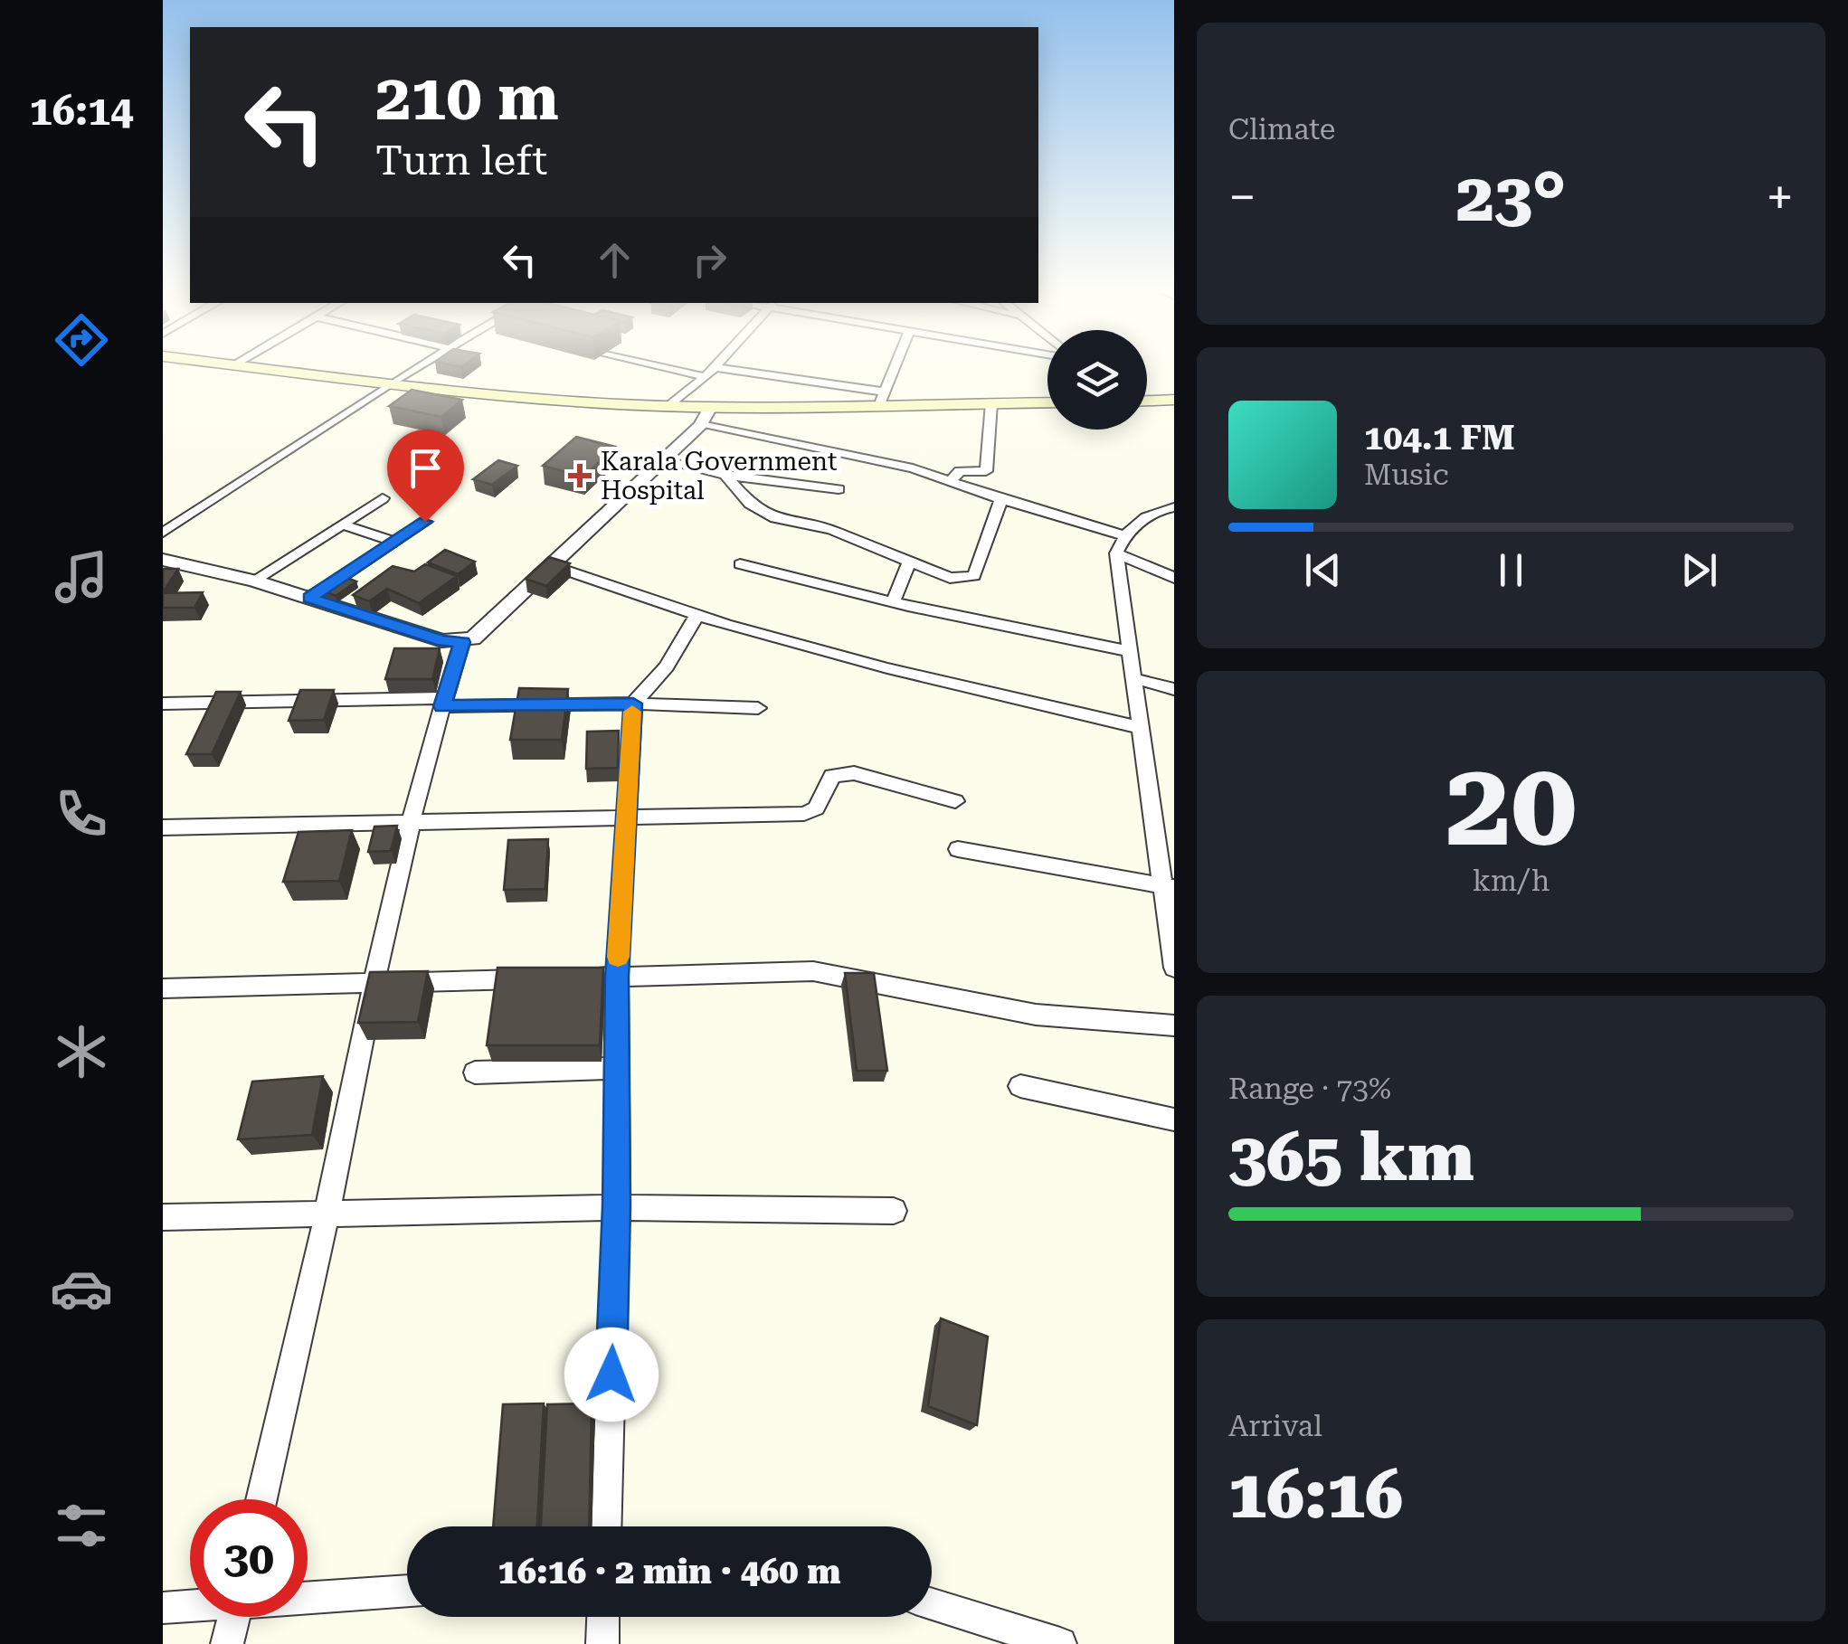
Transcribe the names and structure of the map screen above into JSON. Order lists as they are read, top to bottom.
{
  "places": {
    "health": ["Karala Government Hospital"]
  },
  "page": {
    "tabs": "16:14",
    "tile": [
      "Climate",
      ["20", "km/h"],
      ["Range · 73%", "365 km"],
      ["Arrival", "16:16"]
    ],
    "turn": ["210 m", "Turn left"],
    "heat": ["−", "23°", "+"],
    "song": ["104.1 FM", "Music"],
    "limit": "30",
    "trip": "16:16 · 2 min · 460 m"
  }
}
